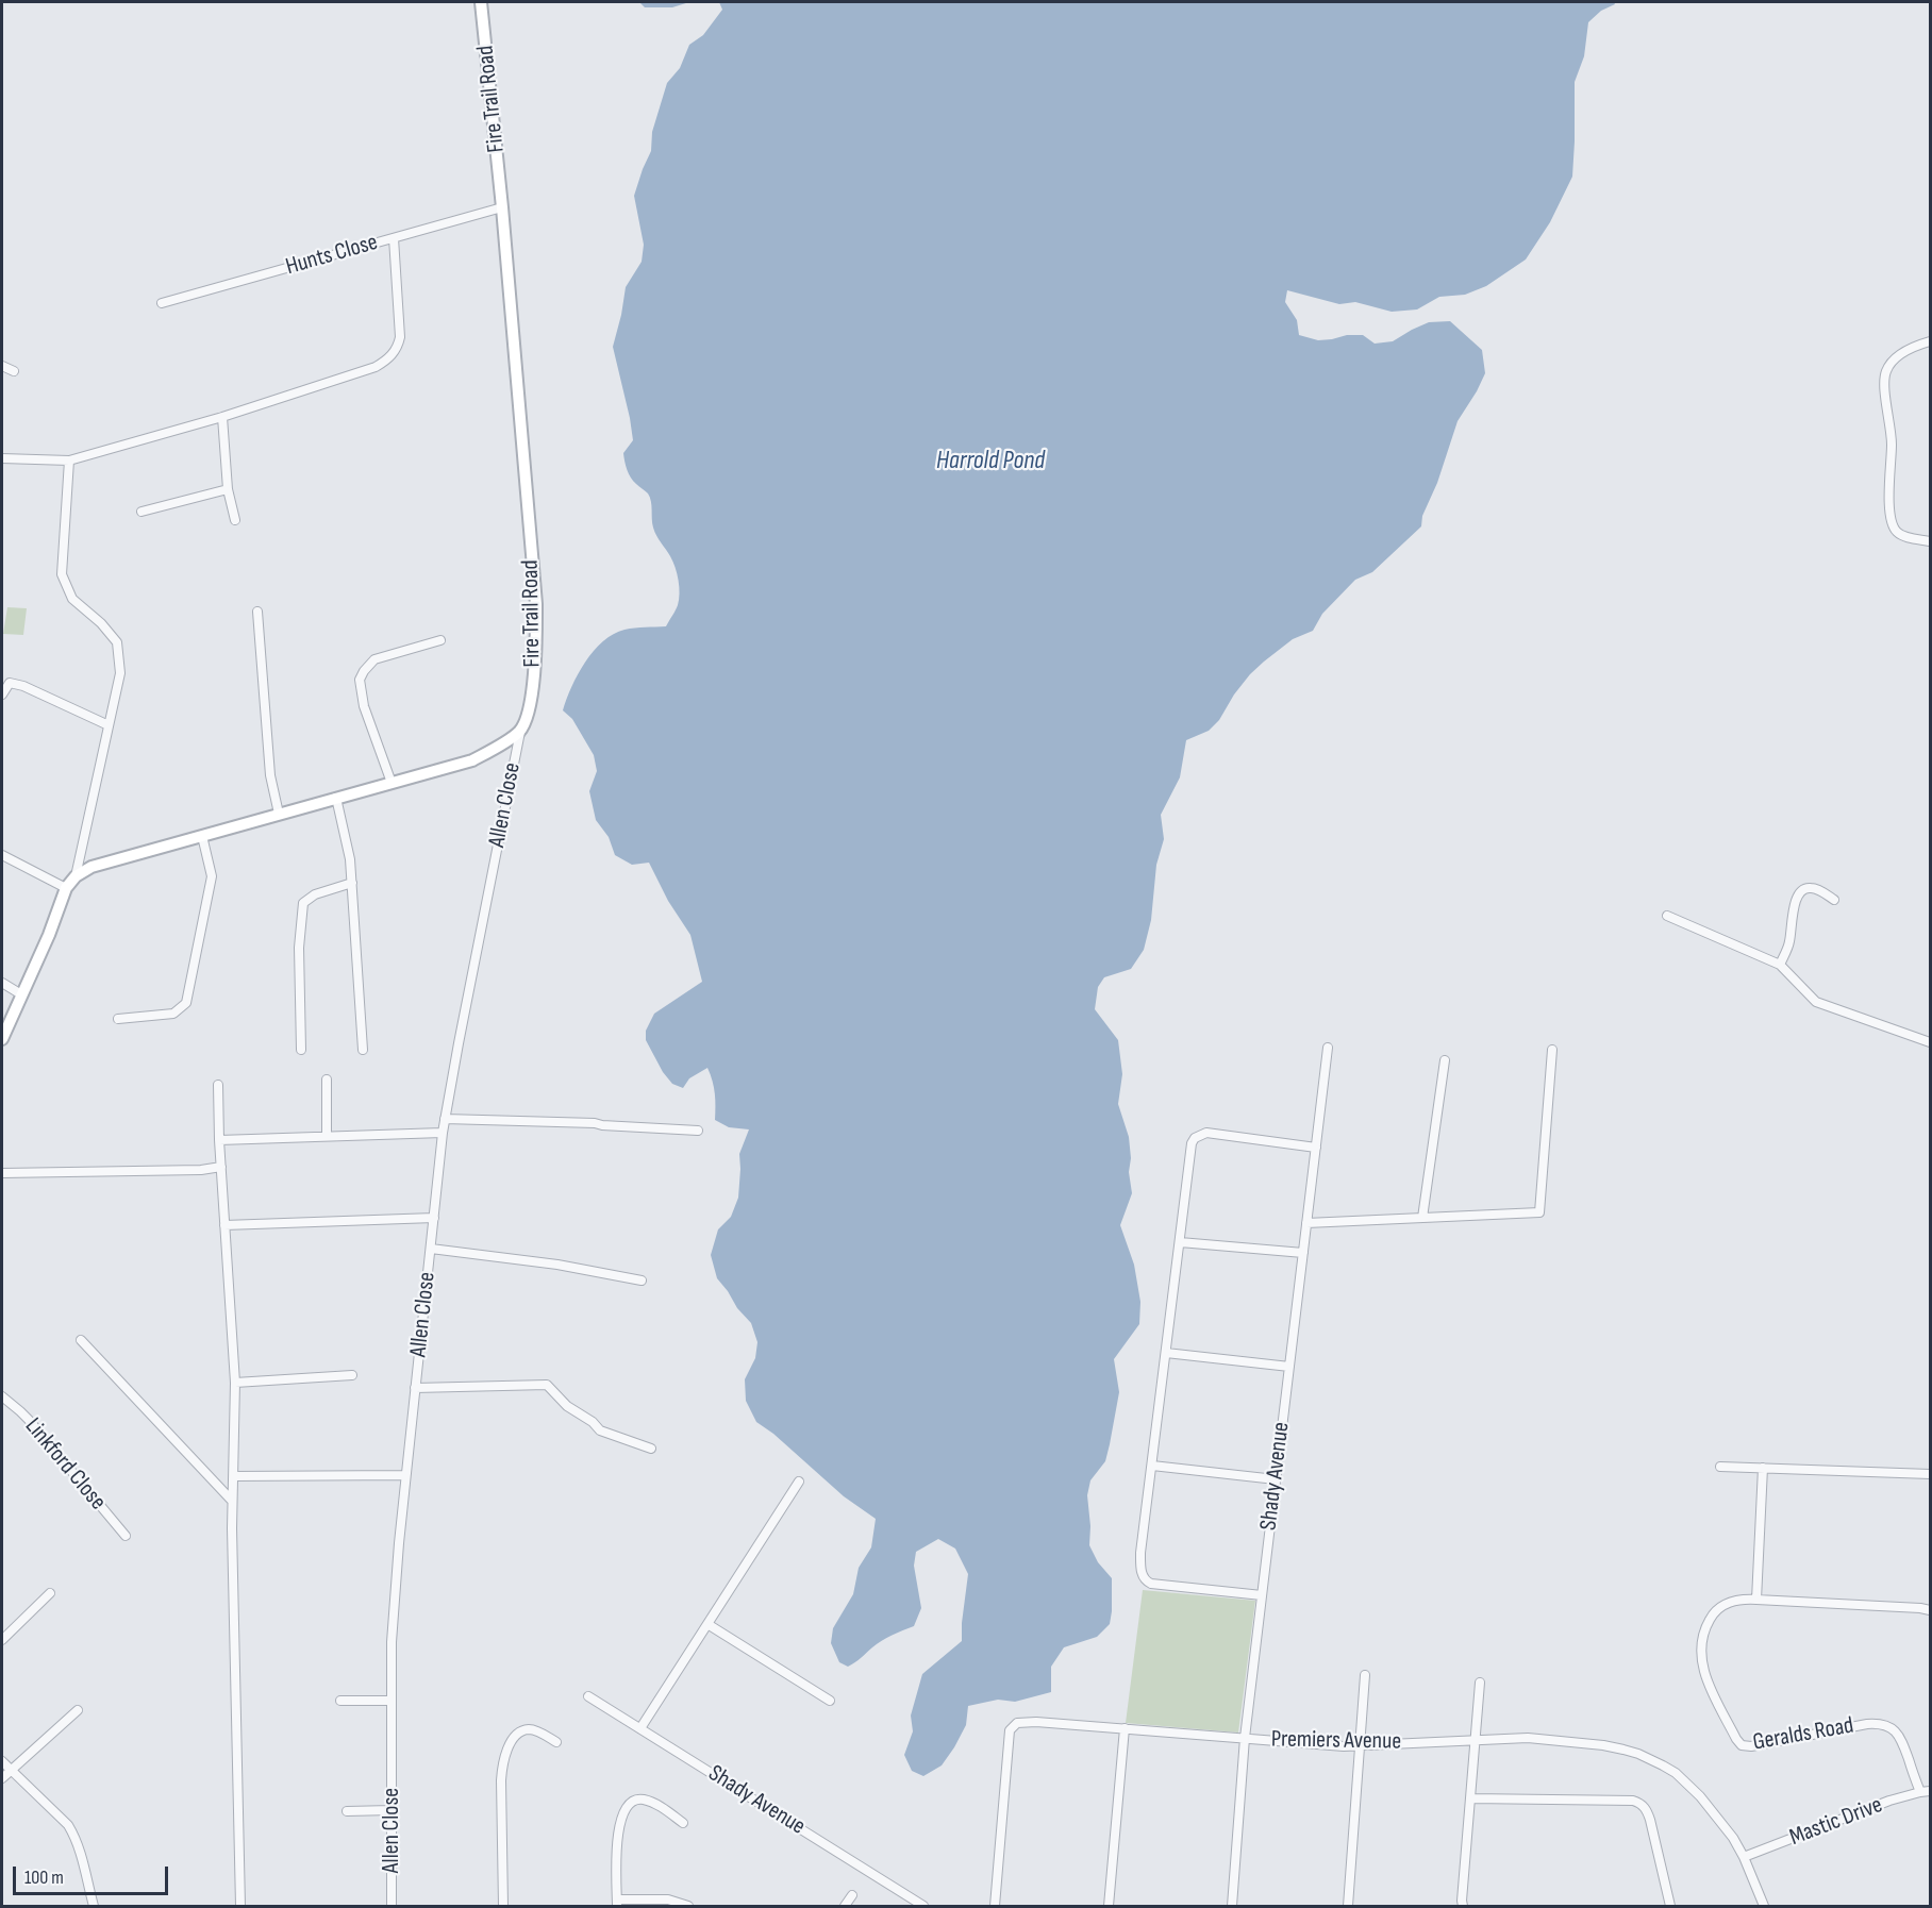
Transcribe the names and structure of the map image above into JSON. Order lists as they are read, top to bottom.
{
  "streets": {
    "street": [
      "Fire Trail Road",
      "Hunts Close",
      "Allen Close",
      "Linkford Close",
      "Shady Avenue",
      "Geralds Road",
      "Premiers Avenue",
      "Mastic Drive"
    ]
  },
  "crossings": [
    ["Fire Trail Road", "Hunts Close"],
    ["Fire Trail Road", "Allen Close"],
    ["Shady Avenue", "Premiers Avenue"],
    ["Geralds Road", "Mastic Drive"],
    ["Premiers Avenue", "Mastic Drive"]
  ],
  "water": ["Harrold Pond"],
  "scale_bar": "100 m"
}
